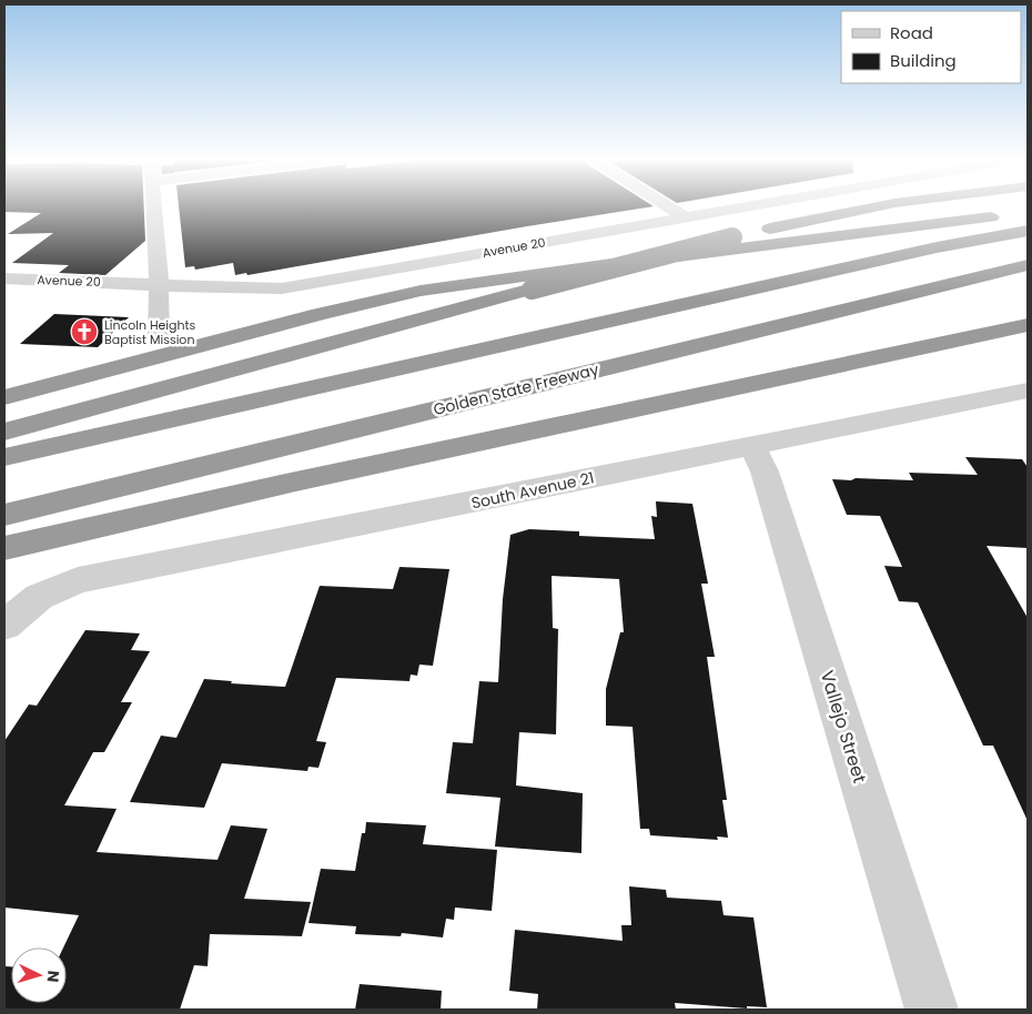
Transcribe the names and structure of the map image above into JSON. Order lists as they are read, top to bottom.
{
  "streets": {
    "highway": ["Golden State Freeway"],
    "street": ["Avenue 20", "South Avenue 21", "Vallejo Street"]
  },
  "crossings": [
    ["South Avenue 21", "Vallejo Street"]
  ],
  "places": {
    "church": ["Lincoln Heights Baptist Mission"]
  },
  "legend": ["Road", "Building"],
  "north": "right"
}
